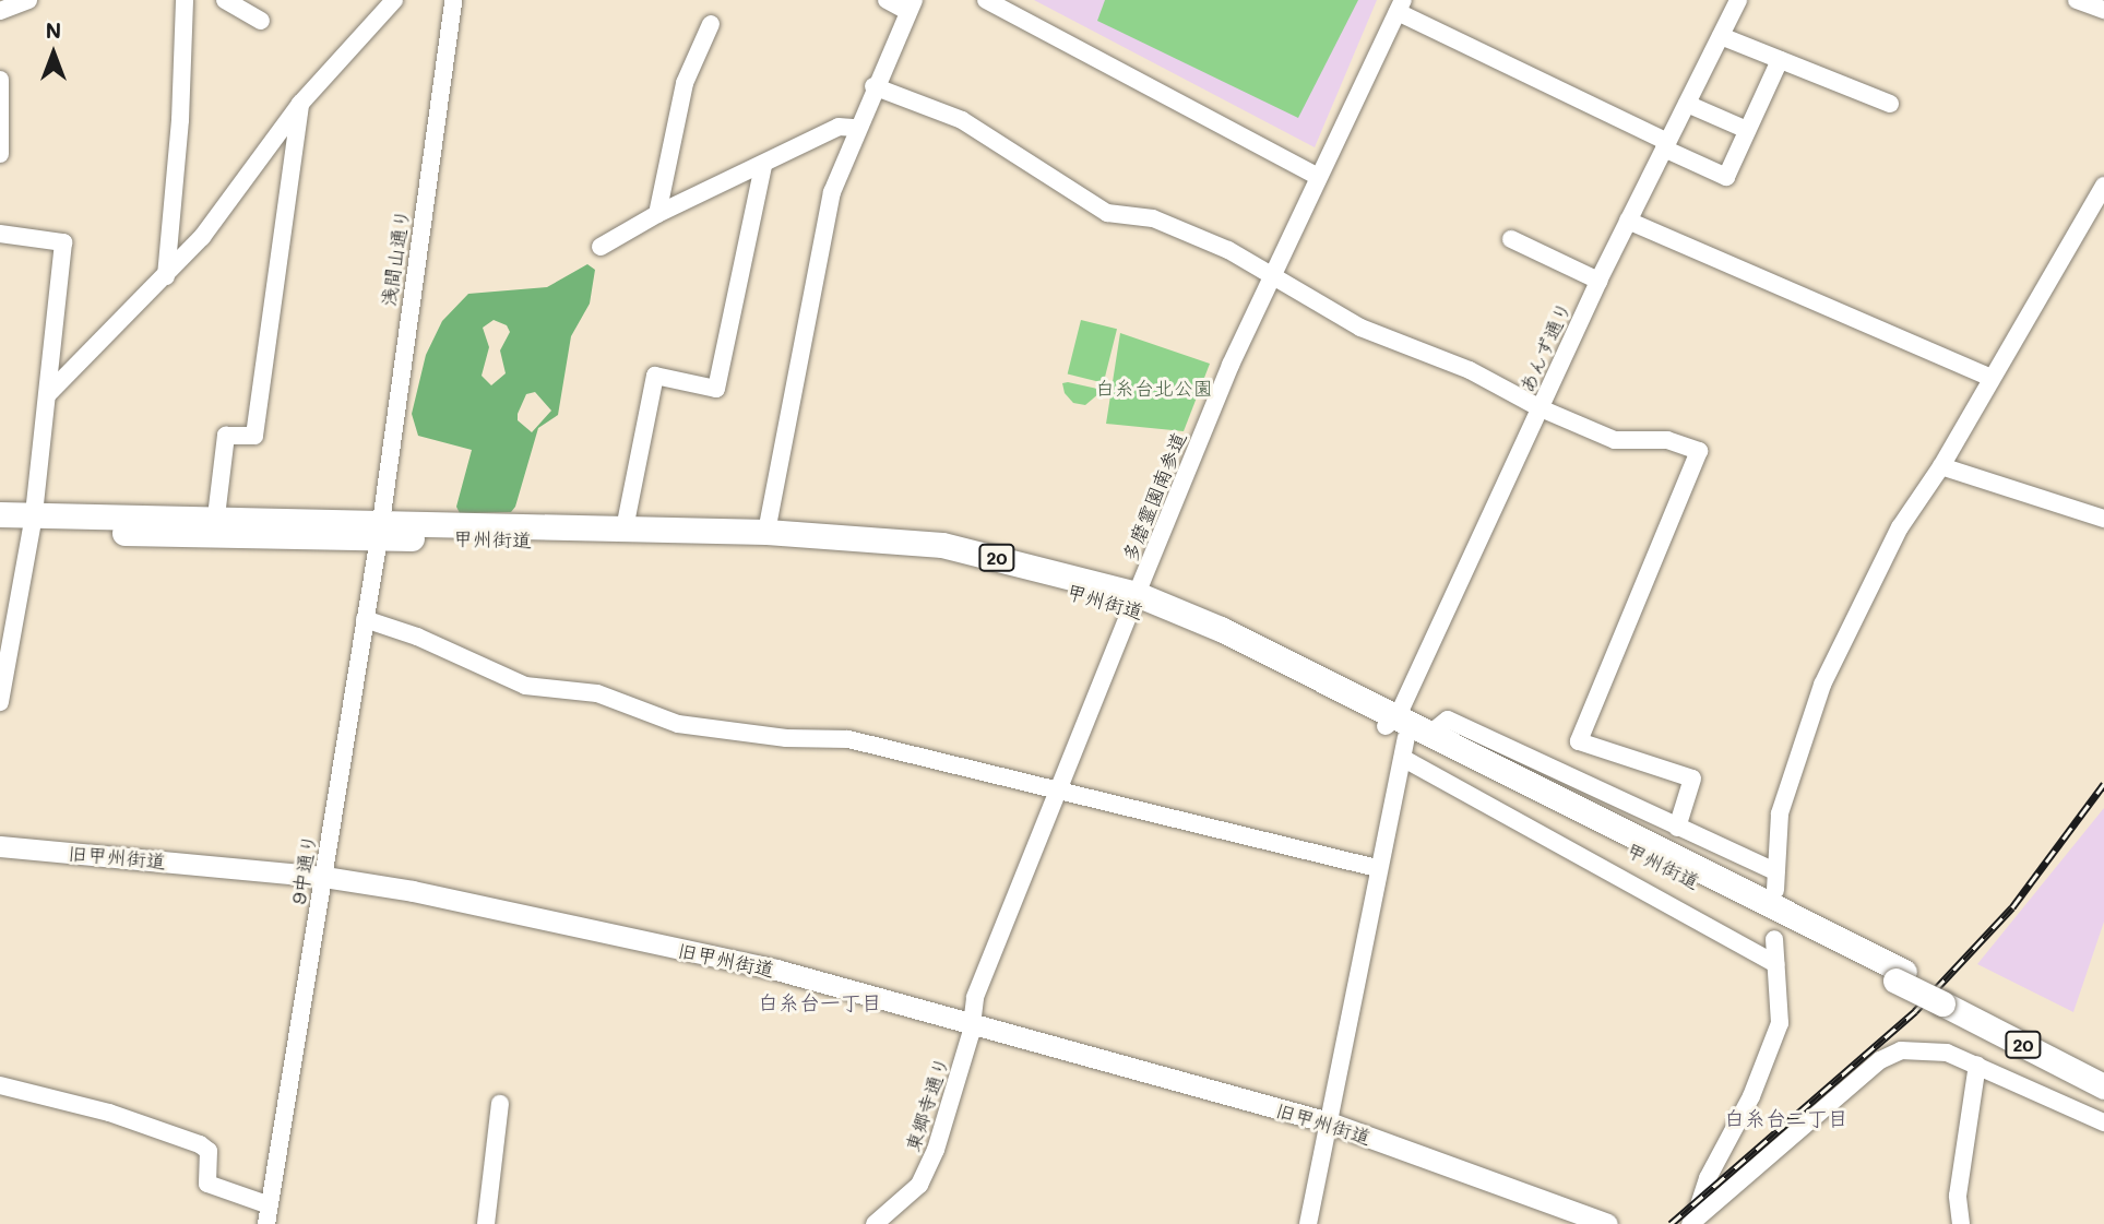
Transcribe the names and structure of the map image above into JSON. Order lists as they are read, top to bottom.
{
  "streets": {
    "highway": ["甲州街道", "20"],
    "main road": ["旧甲州街道"],
    "street": [
      "浅間山通り",
      "あんず通り",
      "多磨霊園南参道",
      "9中通り",
      "東郷寺通り"
    ]
  },
  "crossings": [
    ["浅間山通り", "甲州街道"],
    ["浅間山通り", "9中通り"],
    ["あんず通り", "甲州街道"],
    ["あんず通り", "旧甲州街道"],
    ["多磨霊園南参道", "甲州街道"],
    ["多磨霊園南参道", "旧甲州街道"],
    ["多磨霊園南参道", "東郷寺通り"],
    ["甲州街道", "9中通り"],
    ["旧甲州街道", "9中通り"],
    ["旧甲州街道", "東郷寺通り"]
  ],
  "districts": ["白糸台一丁目", "白糸台二丁目"],
  "parks": ["白糸台北公園"],
  "north": "top"
}
